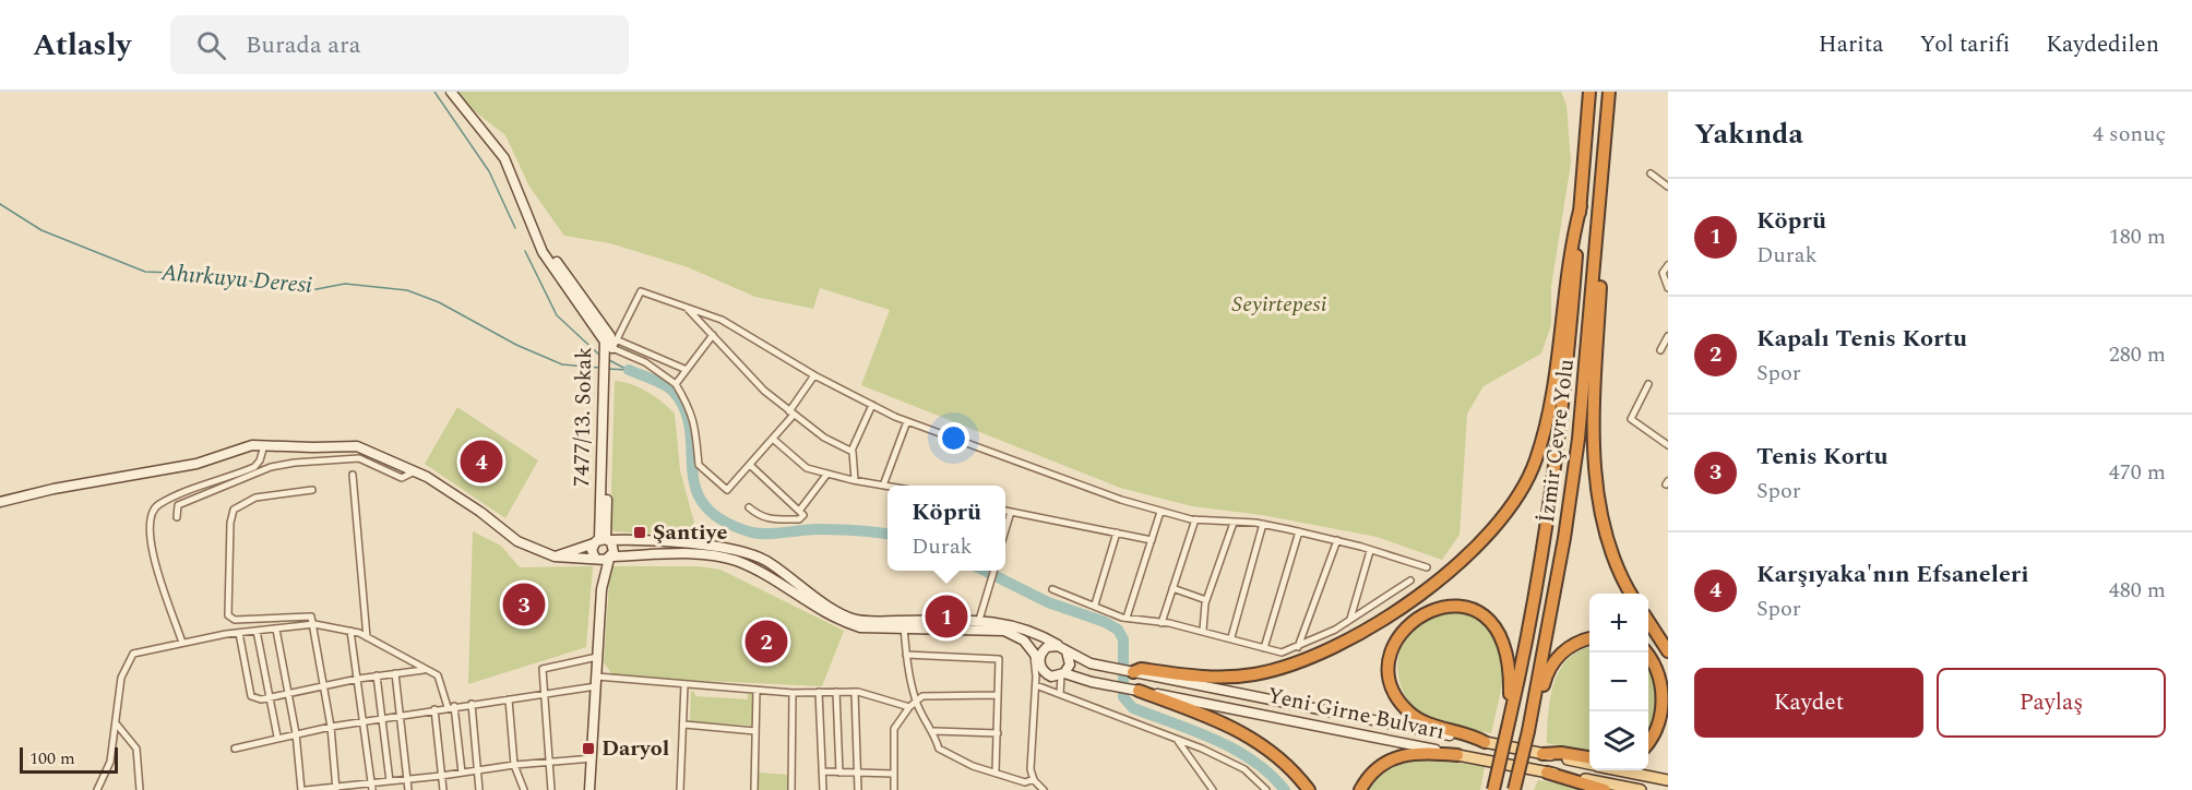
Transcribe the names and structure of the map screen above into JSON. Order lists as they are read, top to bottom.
{
  "streets": {
    "highway": ["İzmir Çevre Yolu"],
    "main road": ["7477/13. Sokak", "Yeni Girne Bulvarı"]
  },
  "water": ["Ahırkuyu Deresi"],
  "parks": ["Seyirtepesi"],
  "places": {
    "transit": ["Şantiye", "Daryol"]
  },
  "scale_bar": "100 m",
  "page": {
    "header": "Atlasly",
    "search": "Burada ara",
    "nav": ["Harita", "Yol tarifi", "Kaydedilen"],
    "heading": ["Yakında", "4 sonuç"],
    "list": [
      {
        "mark": "1",
        "name": "Köprü",
        "note": "Durak",
        "value": "180 m"
      },
      {
        "mark": "2",
        "name": "Kapalı Tenis Kortu",
        "note": "Spor",
        "value": "280 m"
      },
      {
        "mark": "3",
        "name": "Tenis Kortu",
        "note": "Spor",
        "value": "470 m"
      },
      {
        "mark": "4",
        "name": "Karşıyaka'nın Efsaneleri",
        "note": "Spor",
        "value": "480 m"
      }
    ],
    "pins": [
      "4",
      "3",
      "1",
      "2"
    ],
    "popup": ["Köprü", "Durak"],
    "map_buttons": ["+", "−"],
    "buttons": ["Kaydet", "Paylaş"],
    "scale": "100 m"
  }
}
